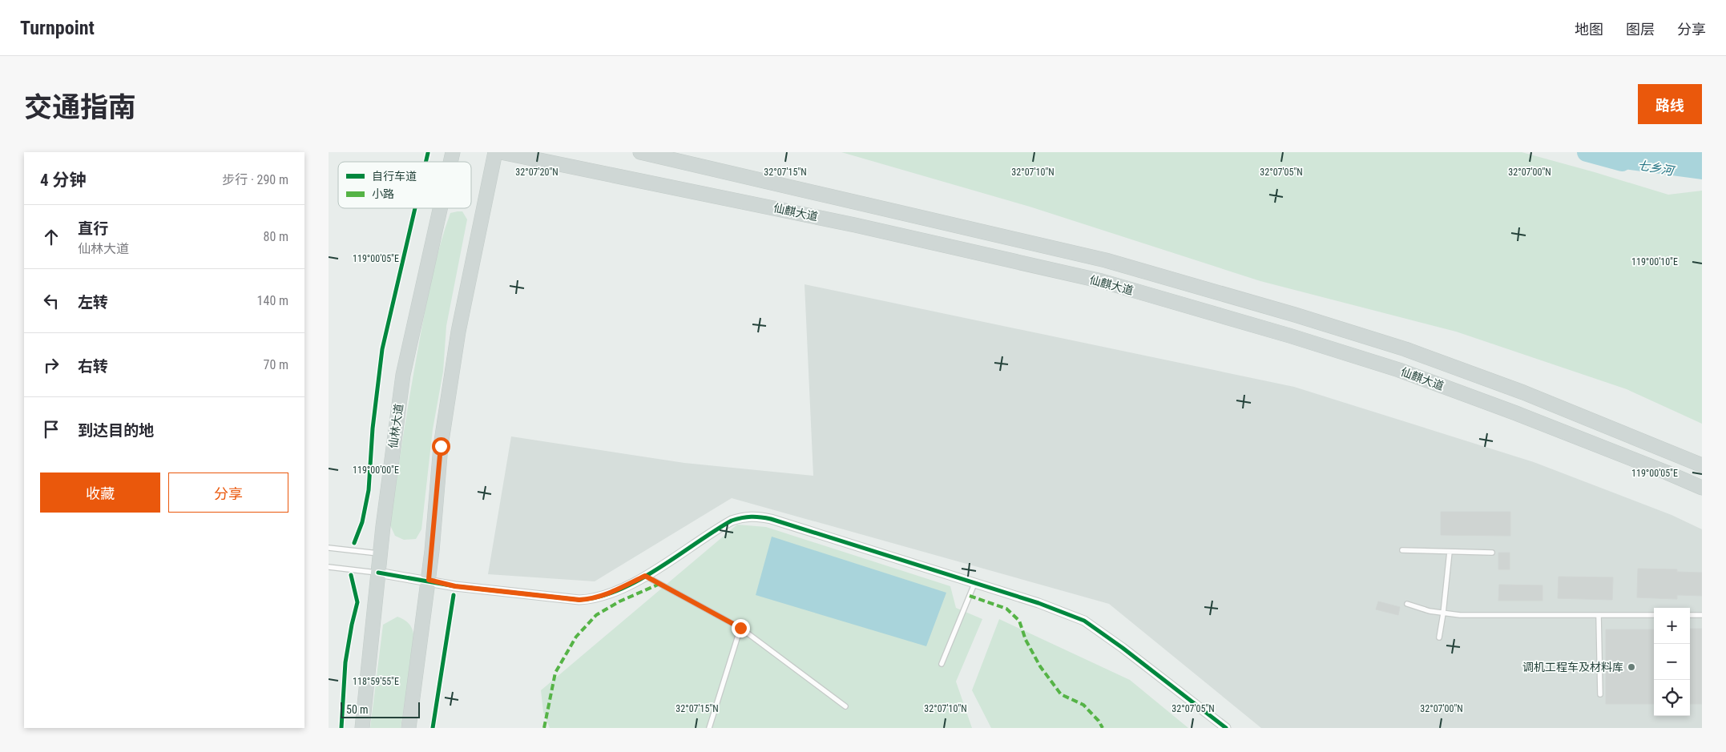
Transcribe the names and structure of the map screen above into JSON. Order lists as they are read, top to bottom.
{
  "streets": {
    "main road": ["仙麒大道", "仙林大道"]
  },
  "water": ["七乡河"],
  "places": ["调机工程车及材料库"],
  "legend": ["自行车道", "小路"],
  "scale_bar": "50 m",
  "page": {
    "header": "Turnpoint",
    "nav": ["地图", "图层", "分享"],
    "title": "交通指南",
    "buttons": [
      "路线",
      ["收藏", "分享"]
    ],
    "heading": ["4 分钟", "步行 · 290 m"],
    "list": [
      ["直行", "仙林大道", "80 m"],
      ["左转", "140 m"],
      ["右转", "70 m"],
      "到达目的地"
    ],
    "map_buttons": ["+", "−"],
    "scale": "50 m"
  },
  "coordinates": [
    "32°07'20\"N",
    "32°07'15\"N",
    "32°07'10\"N",
    "32°07'05\"N",
    "32°07'00\"N",
    "119°00'05\"E",
    "119°00'10\"E",
    "119°00'00\"E",
    "118°59'55\"E"
  ]
}
